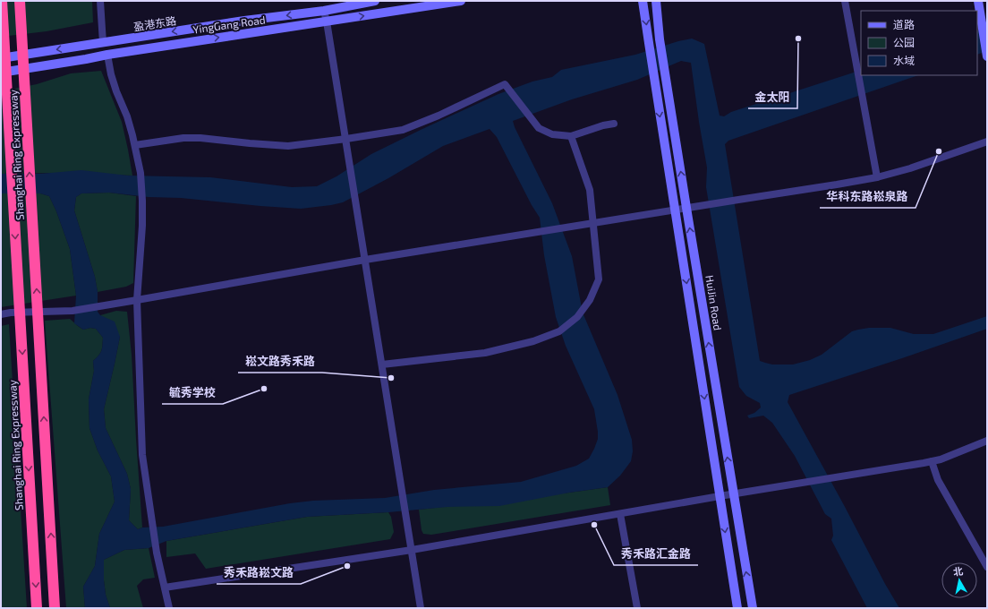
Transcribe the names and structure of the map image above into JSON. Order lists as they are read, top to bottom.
{
  "streets": {
    "highway": ["Shanghai Ring Expressway"],
    "main road": ["盈港东路", "YingGang Road", "HuiJin Road"]
  },
  "one_way": ["盈港东路", "YingGang Road"],
  "places": [
    "金太阳",
    "华科东路崧泉路",
    "崧文路秀禾路",
    "毓秀学校",
    "秀禾路汇金路",
    "秀禾路崧文路"
  ],
  "legend": ["道路", "公园", "水域"],
  "north": "top"
}
